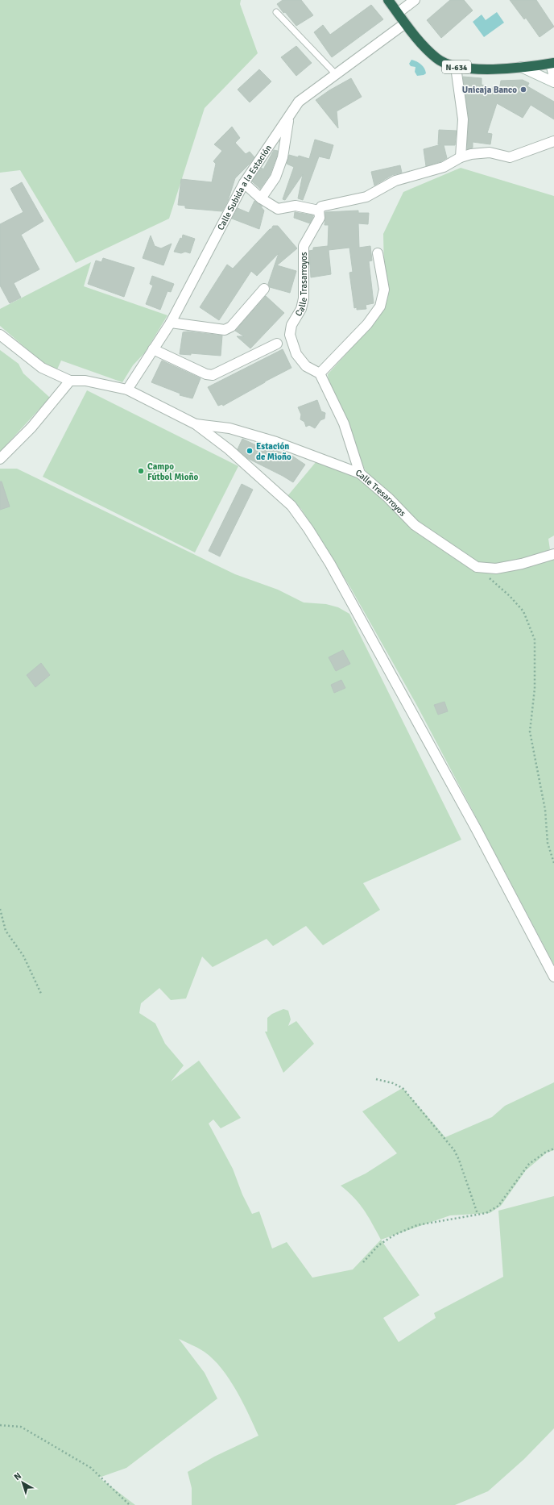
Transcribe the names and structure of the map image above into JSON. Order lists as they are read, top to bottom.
{
  "streets": {
    "highway": ["N-634"],
    "street": ["Calle Subida a la Estación", "Calle Trasarroyos", "Calle Tresarroyos"]
  },
  "crossings": [
    ["N-634", "Calle Subida a la Estación"]
  ],
  "places": ["Unicaja Banco", "Estación de Mioño", "Campo Fútbol Mioño"],
  "north": "top left"
}
